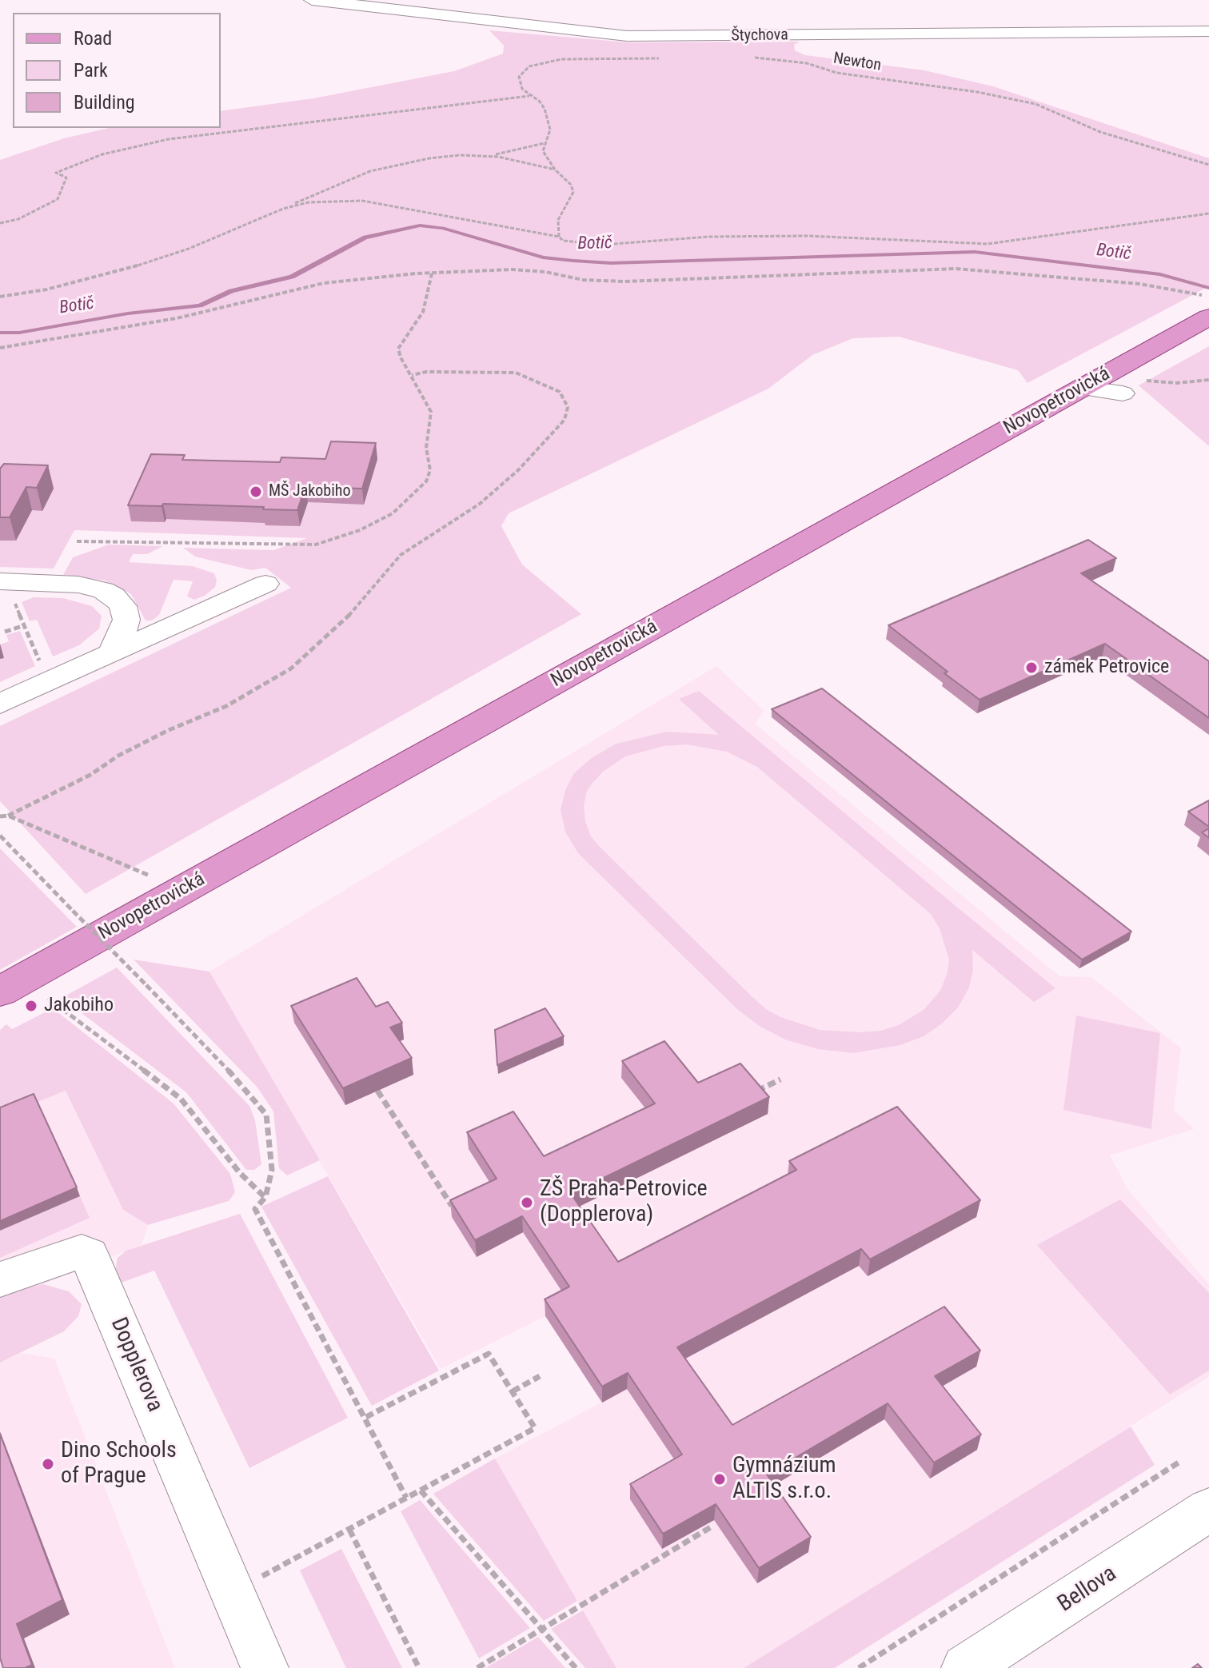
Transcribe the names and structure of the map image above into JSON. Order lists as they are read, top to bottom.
{
  "streets": {
    "main road": ["Novopetrovická"],
    "street": ["Štychova", "Dopplerova", "Bellova"],
    "path": ["Newton"]
  },
  "water": ["Botič"],
  "places": [
    "MŠ Jakobiho",
    "zámek Petrovice",
    "Jakobiho",
    "ZŠ Praha-Petrovice (Dopplerova)",
    "Dino Schools of Prague",
    "Gymnázium ALTIS s.r.o."
  ],
  "legend": ["Road", "Park", "Building"]
}
